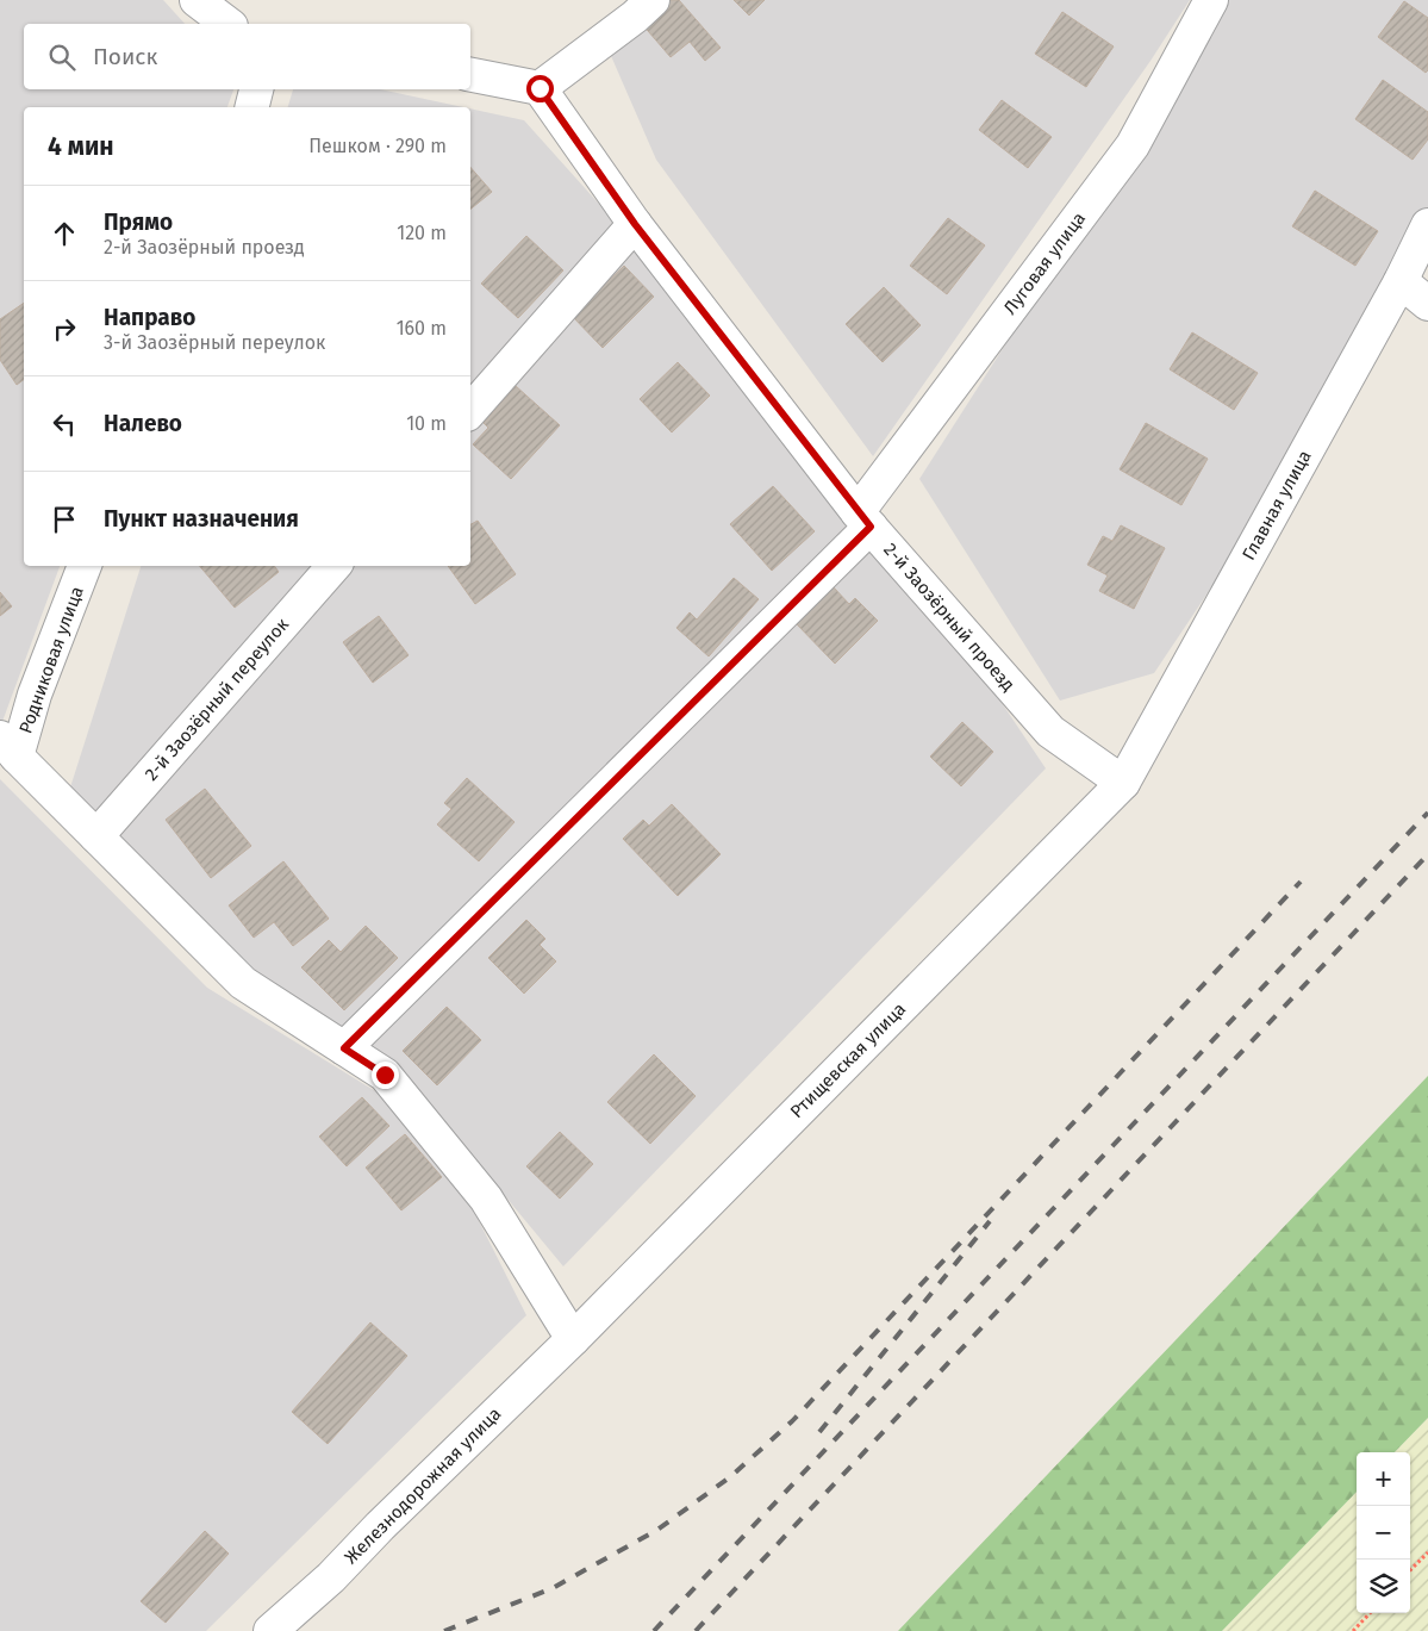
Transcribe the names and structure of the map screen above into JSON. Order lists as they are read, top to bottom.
{
  "streets": {
    "street": [
      "Луговая улица",
      "Главная улица",
      "2-й Заозёрный проезд",
      "Родниковая улица",
      "2-й Заозёрный переулок",
      "Ртищевская улица",
      "Железнодорожная улица"
    ]
  },
  "crossings": [
    ["Луговая улица", "2-й Заозёрный проезд"],
    ["Главная улица", "2-й Заозёрный проезд"],
    ["Главная улица", "Ртищевская улица"],
    ["2-й Заозёрный проезд", "Ртищевская улица"],
    ["Ртищевская улица", "Железнодорожная улица"]
  ],
  "page": {
    "search": "Поиск",
    "heading": ["4 мин", "Пешком · 290 m"],
    "list": [
      ["Прямо", "2-й Заозёрный проезд", "120 m"],
      ["Направо", "3-й Заозёрный переулок", "160 m"],
      ["Налево", "10 m"],
      "Пункт назначения"
    ],
    "map_buttons": ["+", "−"]
  }
}
